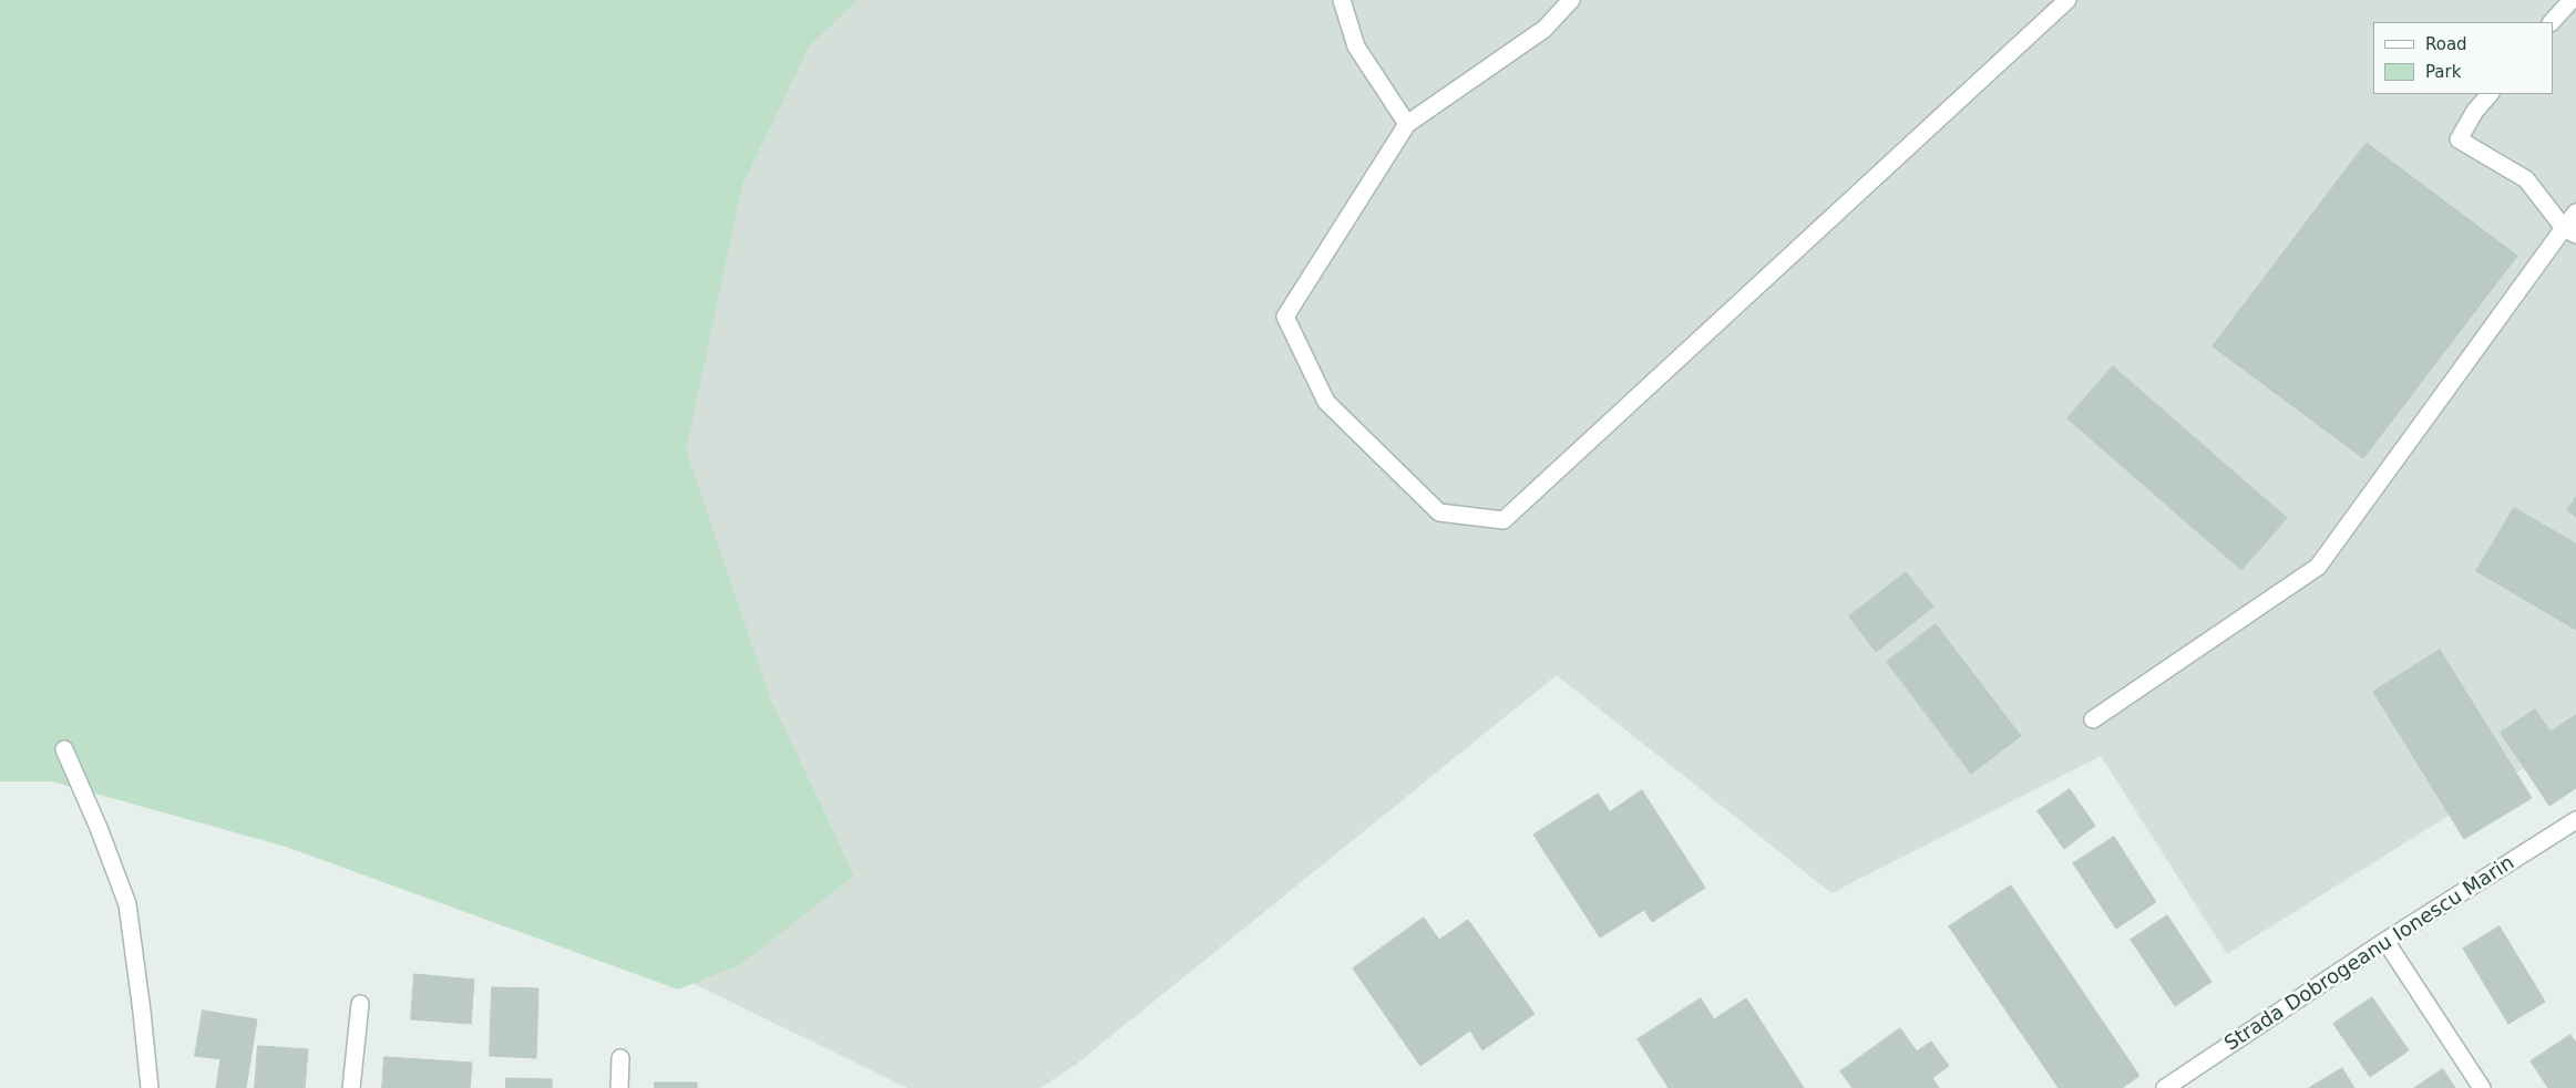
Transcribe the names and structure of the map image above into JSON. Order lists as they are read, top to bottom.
{
  "streets": {
    "street": ["Strada Dobrogeanu Ionescu Marin"]
  },
  "legend": ["Road", "Park"]
}
